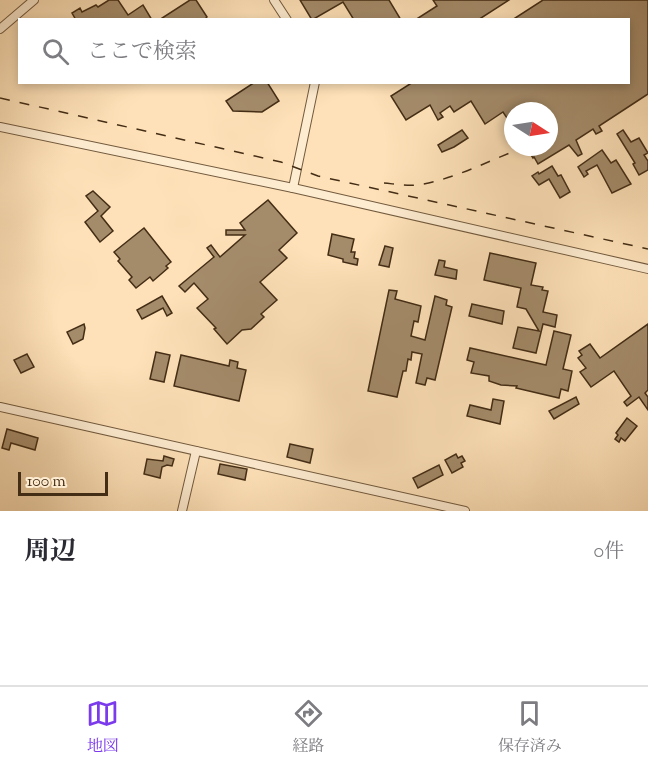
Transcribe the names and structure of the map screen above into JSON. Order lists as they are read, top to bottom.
{
  "scale_bar": "100 m",
  "north": "right",
  "page": {
    "search": "ここで検索",
    "scale": "100 m",
    "heading": ["周辺", "0件"],
    "nav": ["地図", "経路", "保存済み"]
  }
}
